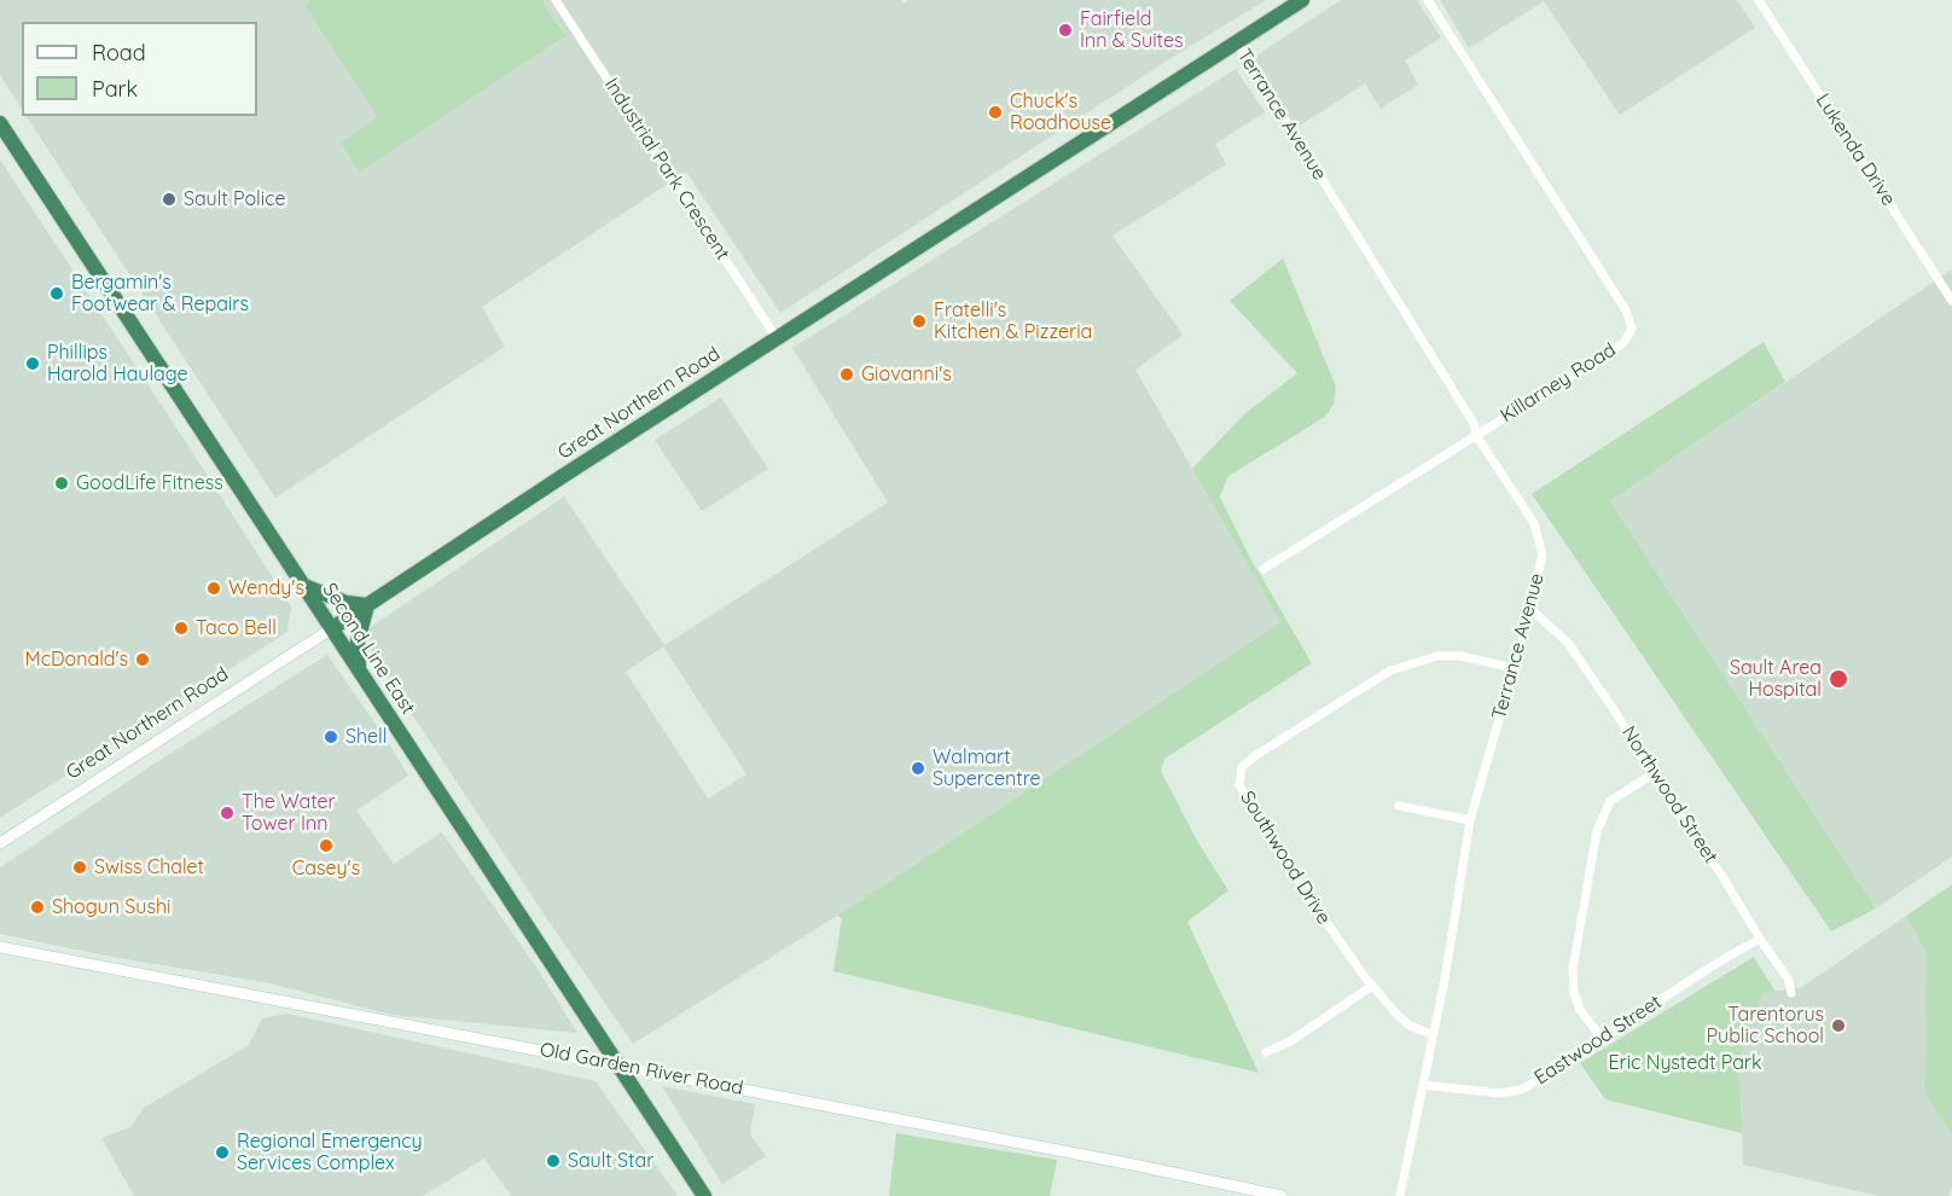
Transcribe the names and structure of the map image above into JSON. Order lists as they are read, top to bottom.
{
  "streets": {
    "highway": ["Great Northern Road", "Second Line East"],
    "main road": ["Old Garden River Road"],
    "street": [
      "Terrance Avenue",
      "Lukenda Drive",
      "Industrial Park Crescent",
      "Killarney Road",
      "Northwood Street",
      "Southwood Drive",
      "Eastwood Street"
    ]
  },
  "crossings": [
    ["Terrance Avenue", "Killarney Road"],
    ["Terrance Avenue", "Great Northern Road"],
    ["Terrance Avenue", "Northwood Street"],
    ["Terrance Avenue", "Southwood Drive"],
    ["Terrance Avenue", "Eastwood Street"],
    ["Industrial Park Crescent", "Great Northern Road"],
    ["Great Northern Road", "Second Line East"],
    ["Second Line East", "Old Garden River Road"],
    ["Northwood Street", "Eastwood Street"]
  ],
  "parks": ["Eric Nystedt Park"],
  "places": [
    "Fairfield Inn & Suites",
    "Chuck's Roadhouse",
    "Sault Police",
    "Bergamin's Footwear & Repairs",
    "Fratelli's Kitchen & Pizzeria",
    "Phillips Harold Haulage",
    "Giovanni's",
    "GoodLife Fitness",
    "Wendy's",
    "Taco Bell",
    "McDonald's",
    "Sault Area Hospital",
    "Shell",
    "Walmart Supercentre",
    "The Water Tower Inn",
    "Casey's",
    "Swiss Chalet",
    "Shogun Sushi",
    "Tarentorus Public School",
    "Regional Emergency Services Complex",
    "Sault Star"
  ],
  "legend": ["Road", "Park"]
}
